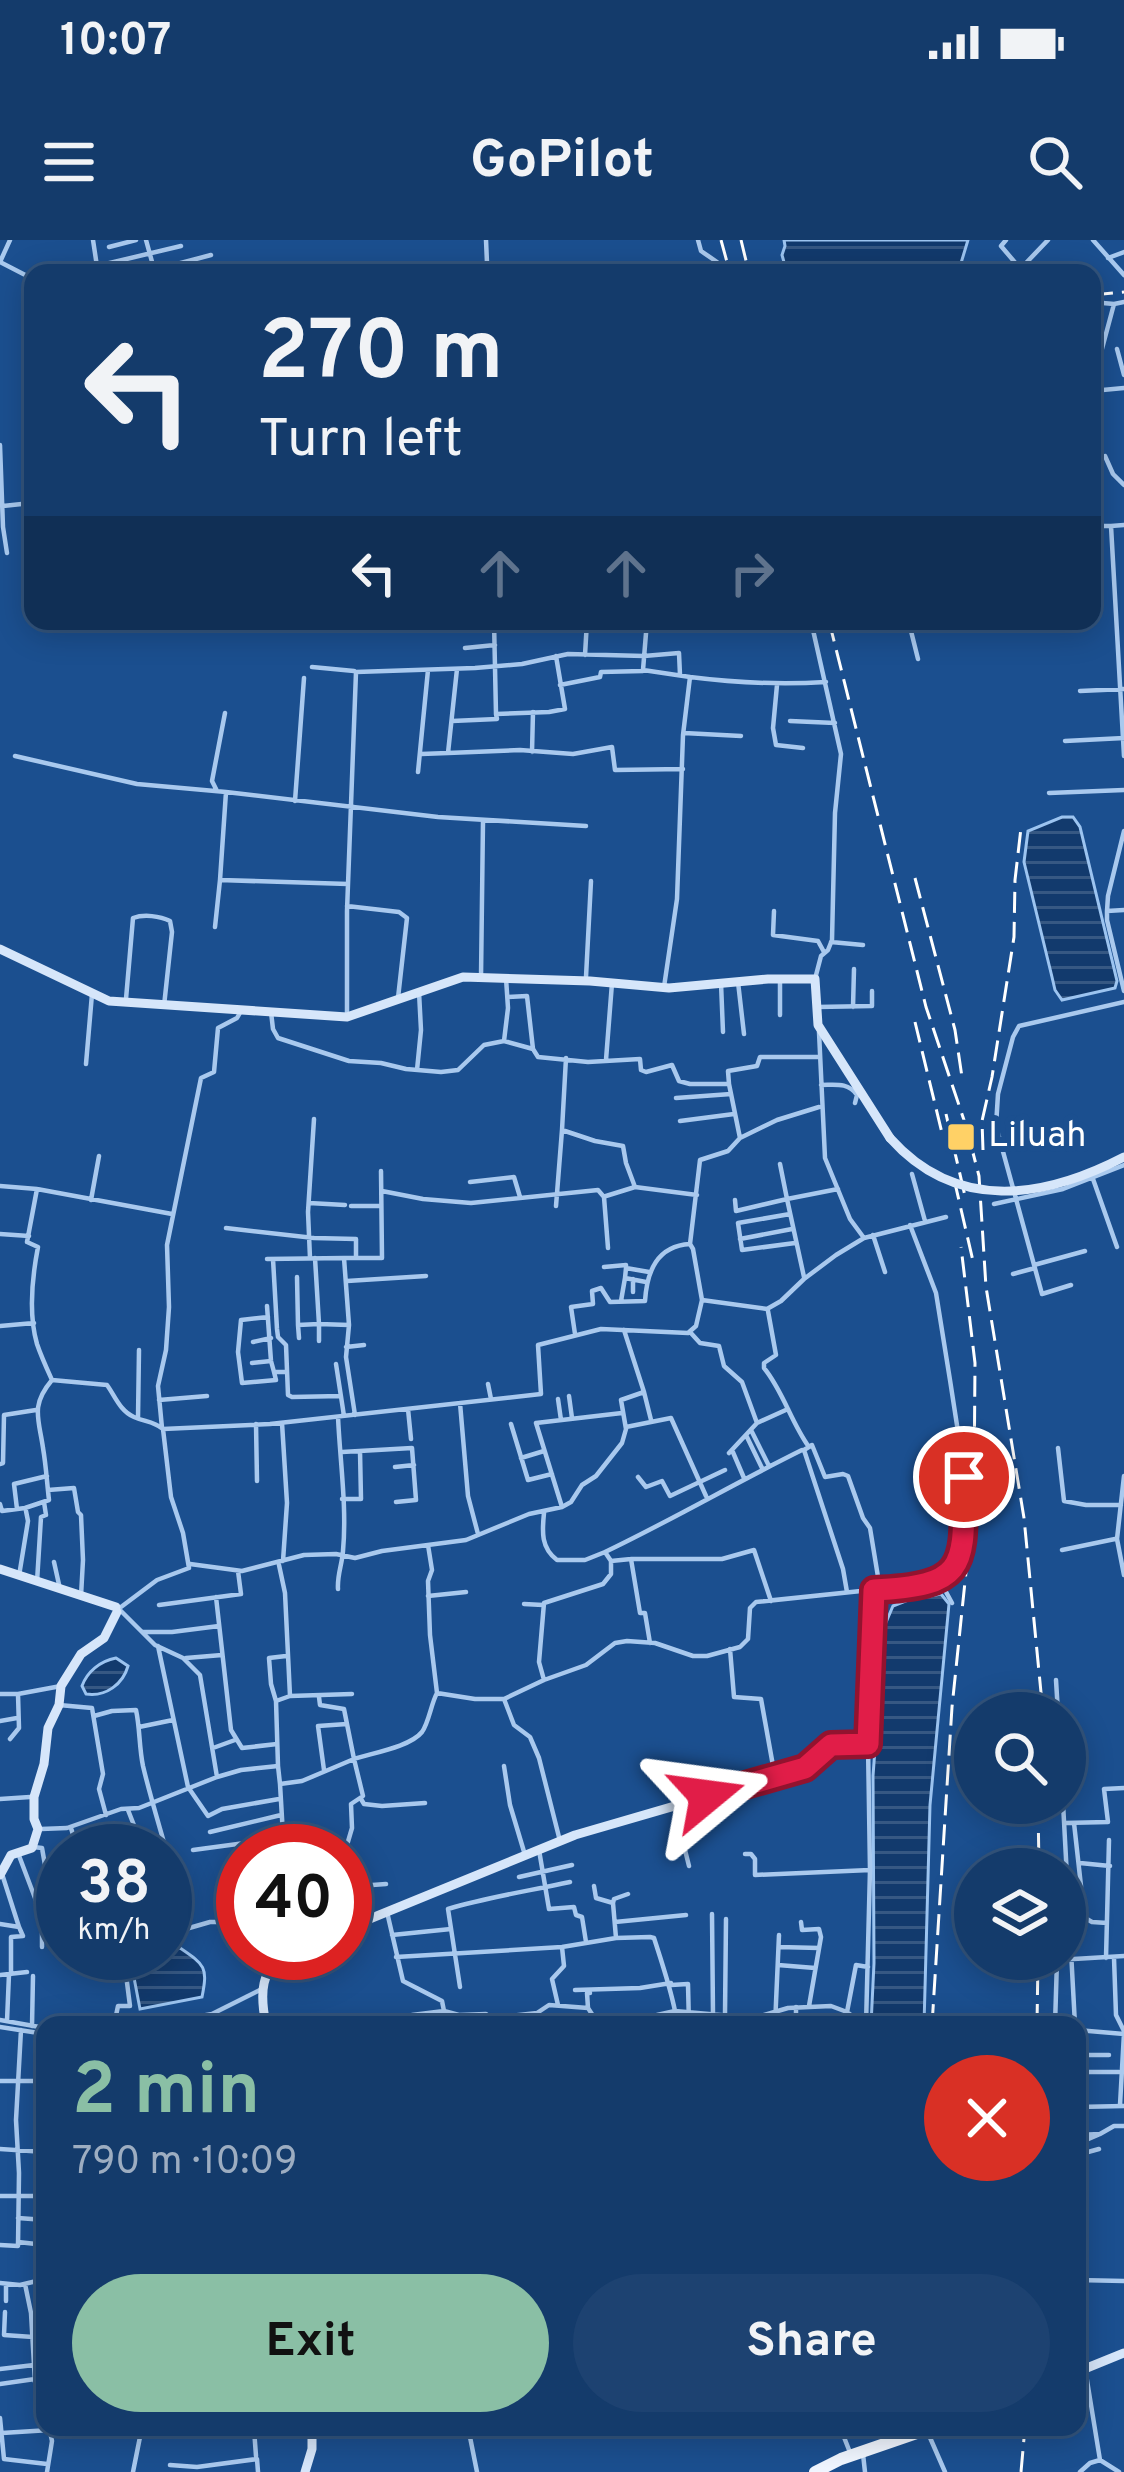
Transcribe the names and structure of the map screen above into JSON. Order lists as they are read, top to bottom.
{
  "places": {
    "transit": ["Liluah"]
  },
  "page": {
    "status": "10:07",
    "header": "GoPilot",
    "turn": ["270 m", "Turn left"],
    "speed": "38 km/h",
    "limit": "40",
    "heading": ["2 min", "790 m · 10:09"],
    "buttons": ["Exit", "Share"]
  }
}
